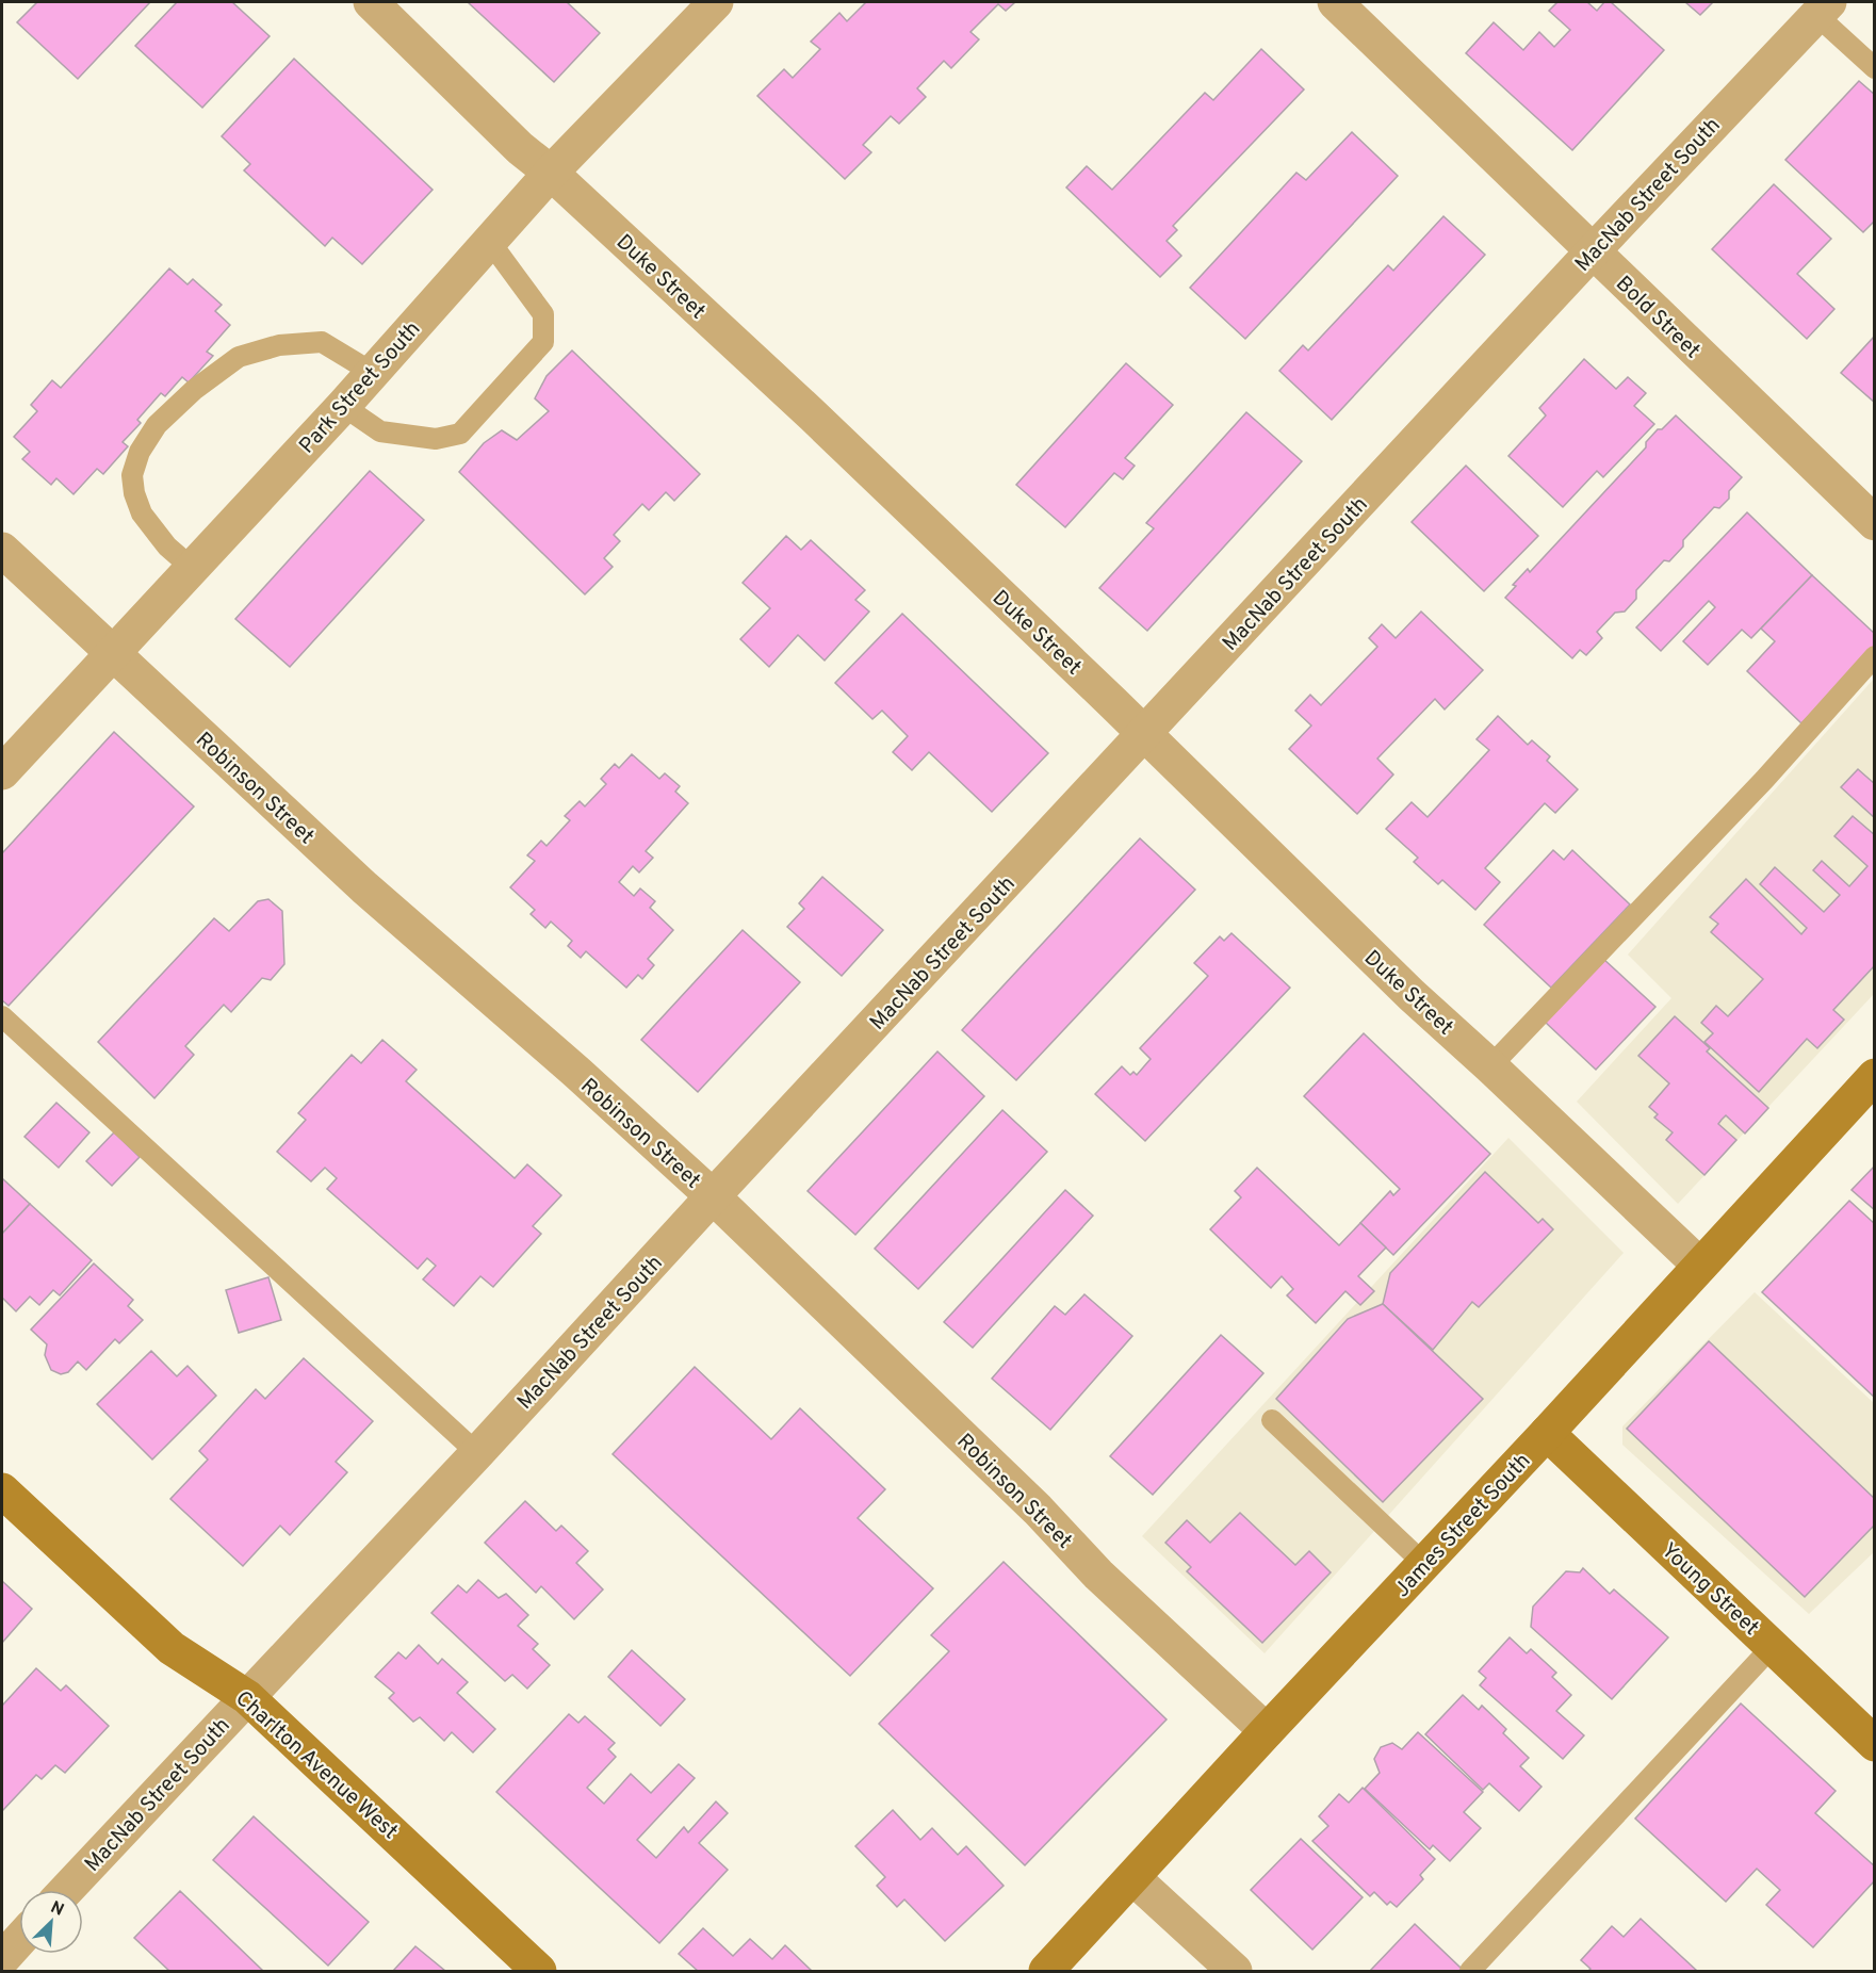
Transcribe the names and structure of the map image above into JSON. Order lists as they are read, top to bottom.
{
  "streets": {
    "main road": ["James Street South", "Young Street", "Charlton Avenue West"],
    "street": [
      "MacNab Street South",
      "Duke Street",
      "Bold Street",
      "Park Street South",
      "Robinson Street"
    ]
  },
  "crossings": [
    ["MacNab Street South", "Duke Street"],
    ["MacNab Street South", "Bold Street"],
    ["MacNab Street South", "Robinson Street"],
    ["MacNab Street South", "Charlton Avenue West"],
    ["Duke Street", "Park Street South"],
    ["Duke Street", "James Street South"],
    ["Park Street South", "Robinson Street"],
    ["Robinson Street", "James Street South"],
    ["James Street South", "Young Street"]
  ],
  "north": "top right"
}
